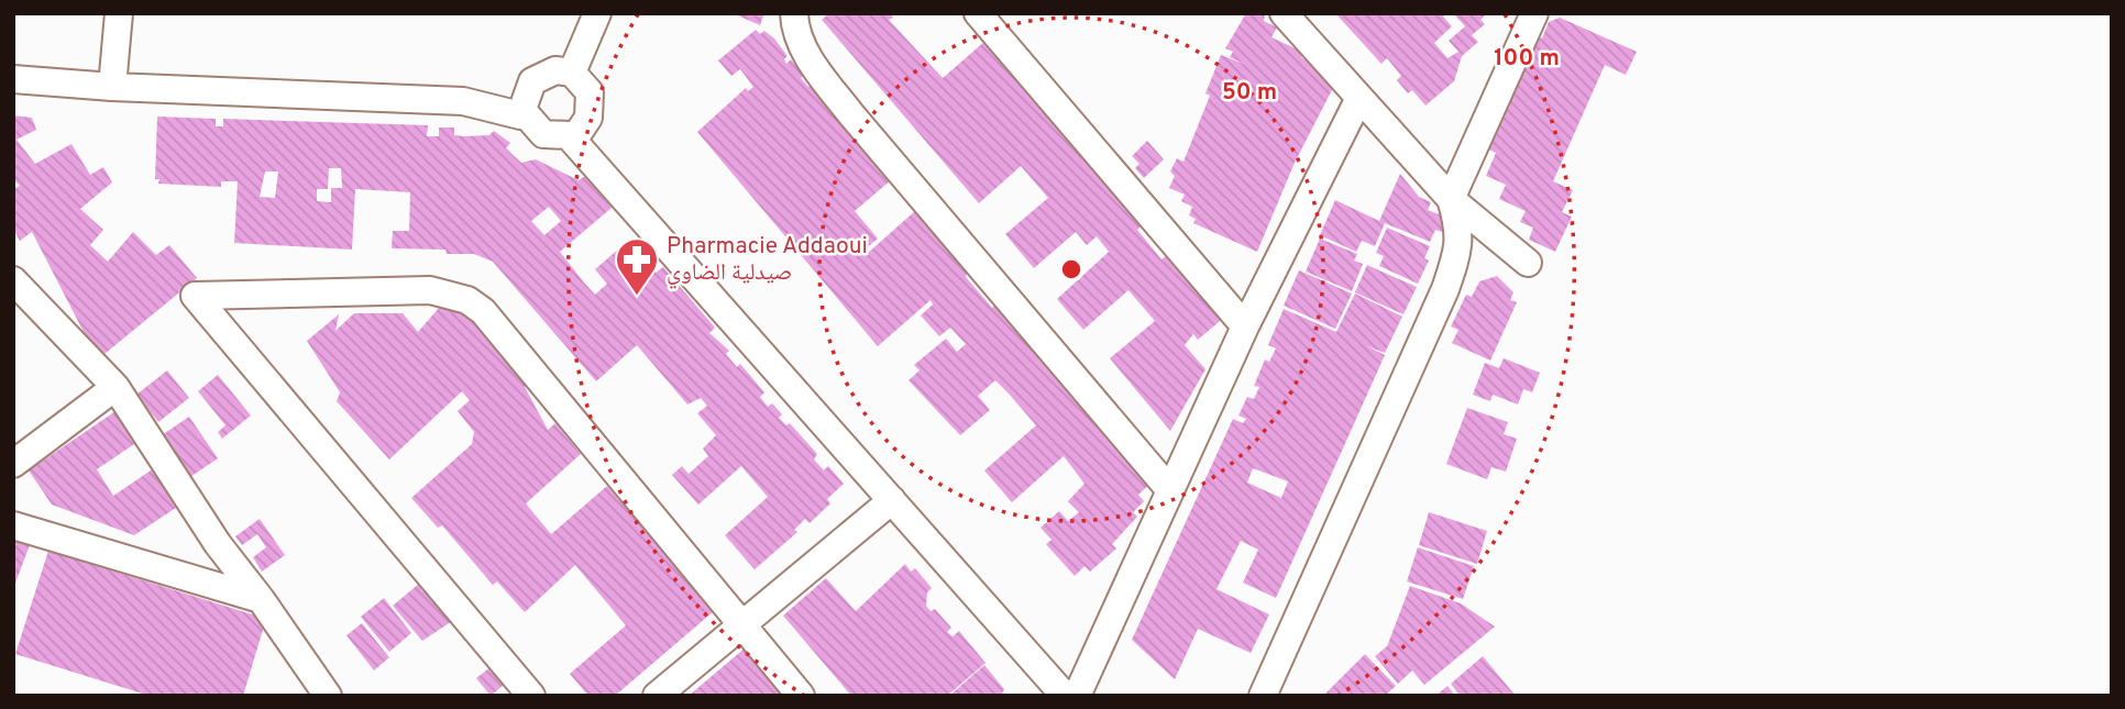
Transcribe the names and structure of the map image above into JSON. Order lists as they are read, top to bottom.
{
  "places": {
    "pharmacy": ["Pharmacie Addaoui صيدلية الضاوي"]
  },
  "rings": ["100 m", "50 m"]
}
